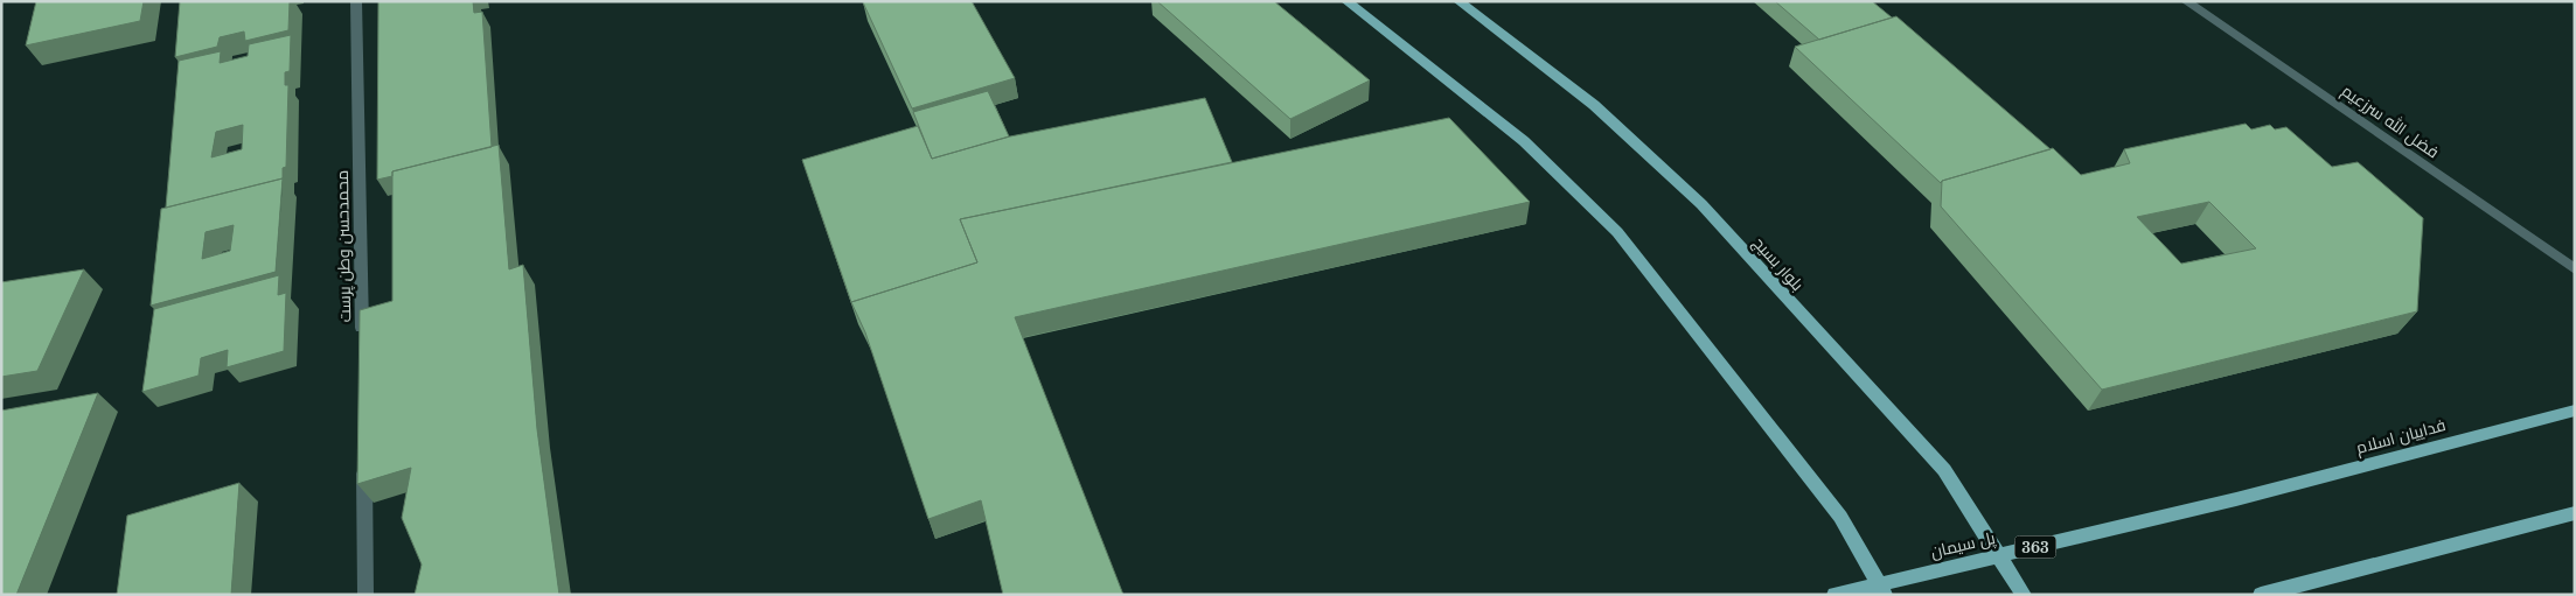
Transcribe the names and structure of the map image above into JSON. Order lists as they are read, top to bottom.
{
  "streets": {
    "main road": [
      "بلوار بسیج",
      "فداییان اسلام",
      "پل سیمان",
      "363"
    ],
    "street": ["فضل الله سرزعیم", "محمدحسن وطن پرست"]
  },
  "crossings": [
    ["فداییان اسلام", "پل سیمان"]
  ]
}
